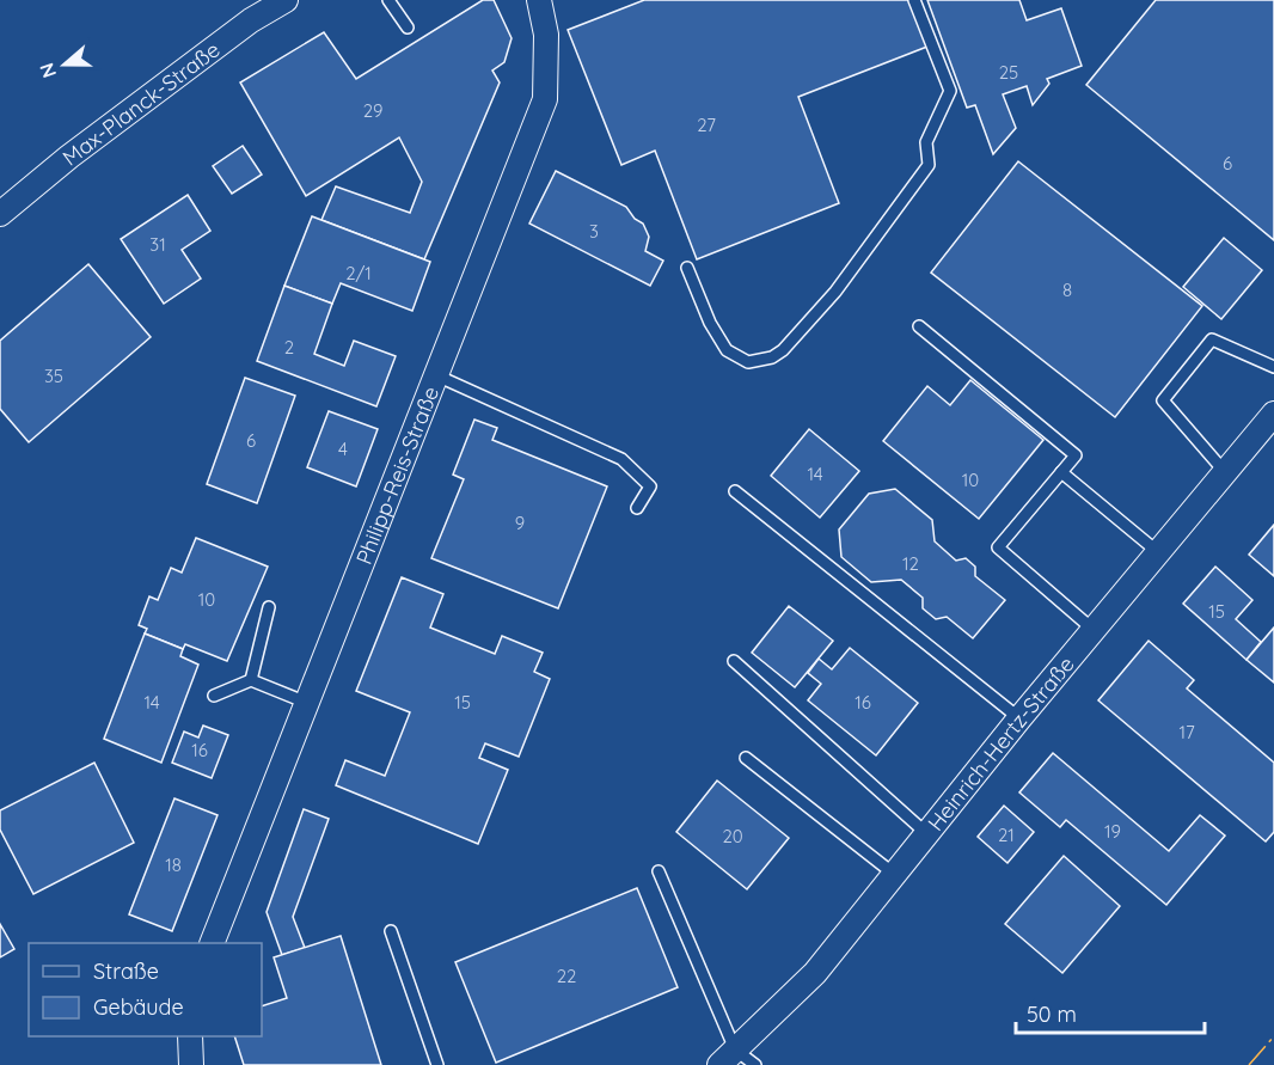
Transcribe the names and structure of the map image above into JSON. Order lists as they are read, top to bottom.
{
  "streets": {
    "street": ["Max-Planck-Straße", "Philipp-Reis-Straße", "Heinrich-Hertz-Straße"]
  },
  "house_numbers": [
    "25",
    "29",
    "27",
    "6",
    "3",
    "31",
    "2/1",
    "8",
    "2",
    "35",
    "6",
    "4",
    "14",
    "10",
    "9",
    "12",
    "10",
    "15",
    "14",
    "15",
    "16",
    "17",
    "16",
    "19",
    "21",
    "20",
    "18",
    "22"
  ],
  "legend": ["Straße", "Gebäude"],
  "scale_bar": "50 m",
  "north": "left"
}
